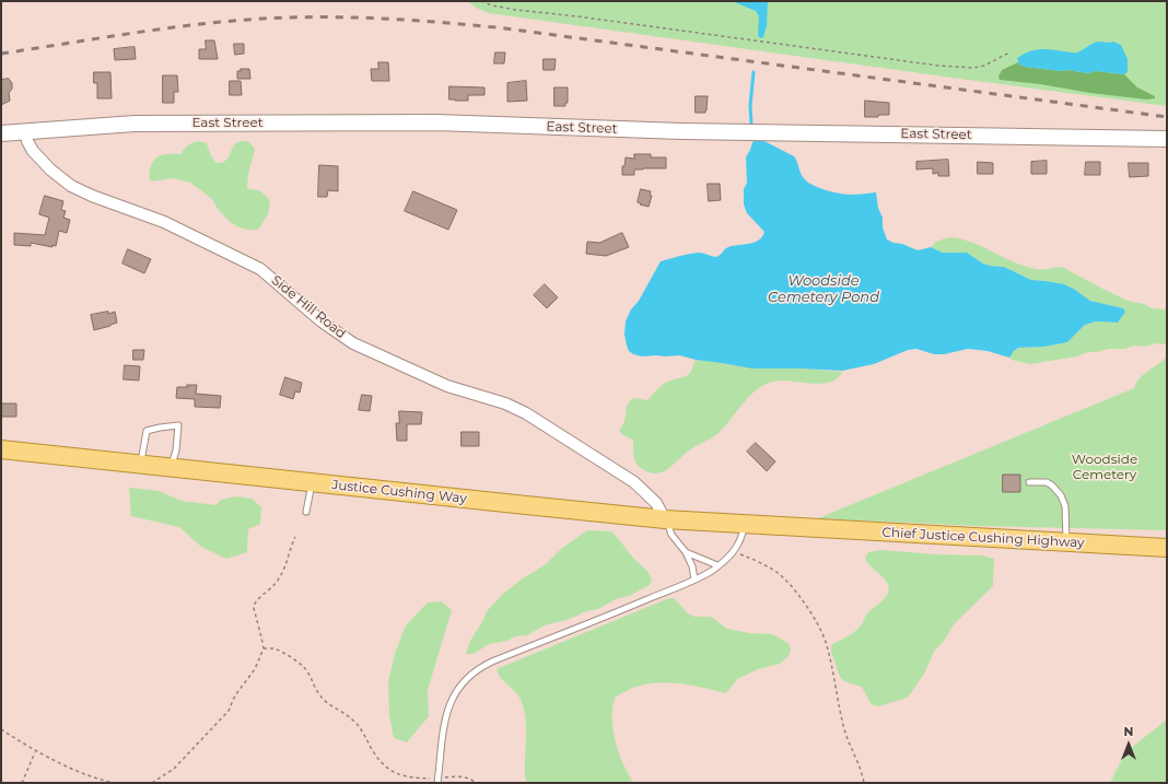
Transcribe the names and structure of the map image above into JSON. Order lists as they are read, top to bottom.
{
  "streets": {
    "main road": ["East Street", "Justice Cushing Way", "Chief Justice Cushing Highway"],
    "street": ["Side Hill Road"]
  },
  "crossings": [
    ["East Street", "Side Hill Road"],
    ["Side Hill Road", "Justice Cushing Way"],
    ["Justice Cushing Way", "Chief Justice Cushing Highway"]
  ],
  "water": ["Woodside Cemetery Pond"],
  "parks": ["Woodside Cemetery"],
  "north": "top"
}
